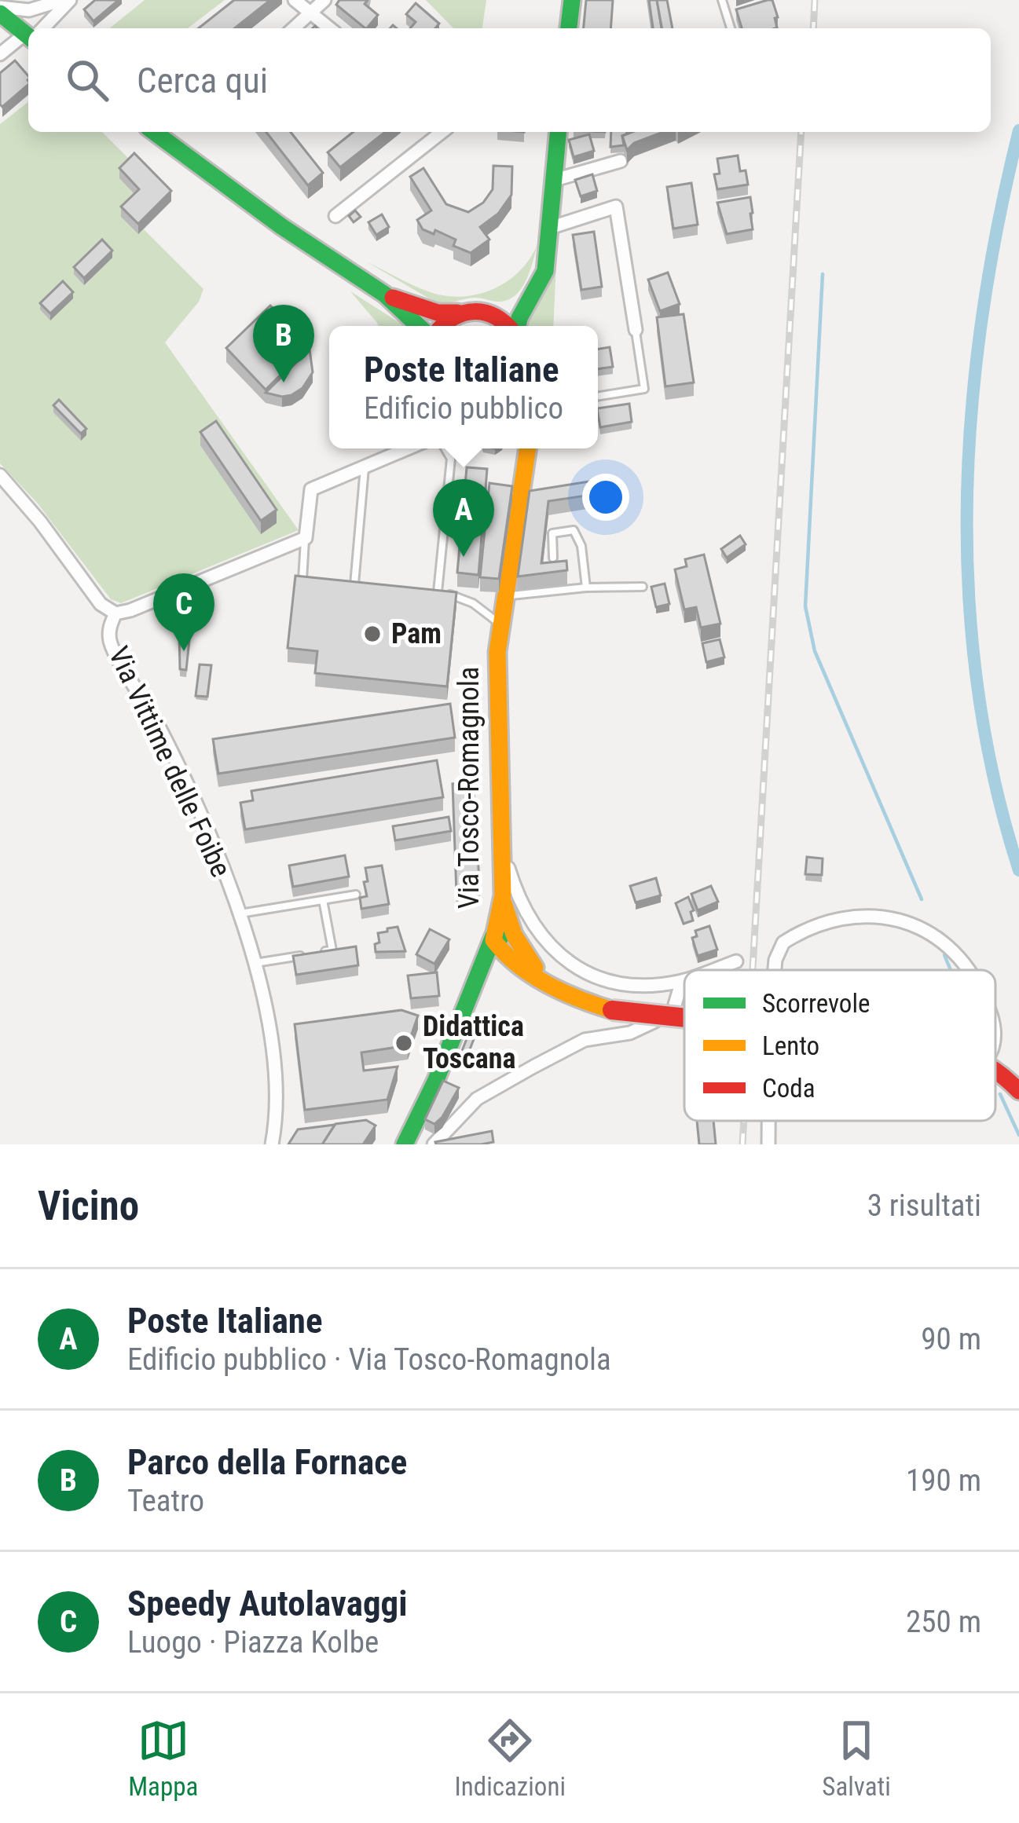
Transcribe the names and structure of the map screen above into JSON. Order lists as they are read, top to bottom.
{
  "streets": {
    "main road": ["Via Tosco-Romagnola"],
    "street": ["Via Vittime delle Foibe"]
  },
  "places": ["Pam", "Didattica Toscana"],
  "legend": ["Scorrevole", "Lento", "Coda"],
  "page": {
    "search": "Cerca qui",
    "pins": ["B", "A", "C"],
    "popup": ["Poste Italiane", "Edificio pubblico"],
    "heading": ["Vicino", "3 risultati"],
    "list": [
      {
        "mark": "A",
        "name": "Poste Italiane",
        "note": "Edificio pubblico · Via Tosco-Romagnola",
        "value": "90 m"
      },
      {
        "mark": "B",
        "name": "Parco della Fornace",
        "note": "Teatro",
        "value": "190 m"
      },
      {
        "mark": "C",
        "name": "Speedy Autolavaggi",
        "note": "Luogo · Piazza Kolbe",
        "value": "250 m"
      }
    ],
    "nav": ["Mappa", "Indicazioni", "Salvati"]
  }
}
